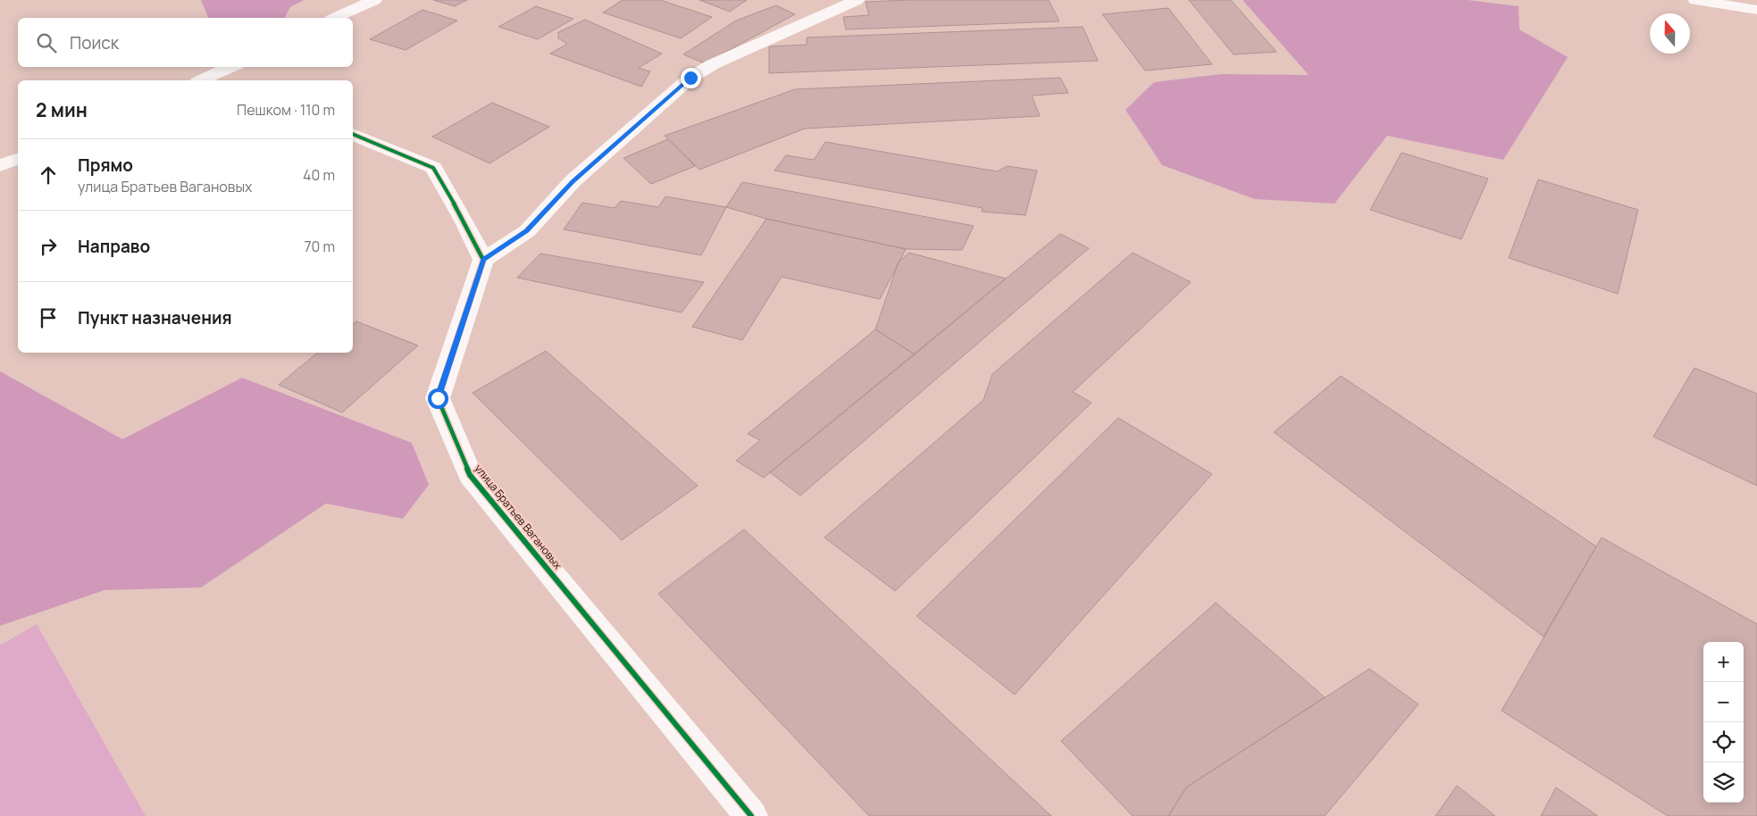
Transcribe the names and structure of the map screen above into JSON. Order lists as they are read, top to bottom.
{
  "streets": {
    "street": ["улица Братьев Вагановых"]
  },
  "north": "top",
  "page": {
    "search": "Поиск",
    "heading": ["2 мин", "Пешком · 110 m"],
    "list": [
      ["Прямо", "улица Братьев Вагановых", "40 m"],
      ["Направо", "70 m"],
      "Пункт назначения"
    ],
    "map_buttons": ["+", "−"]
  }
}
